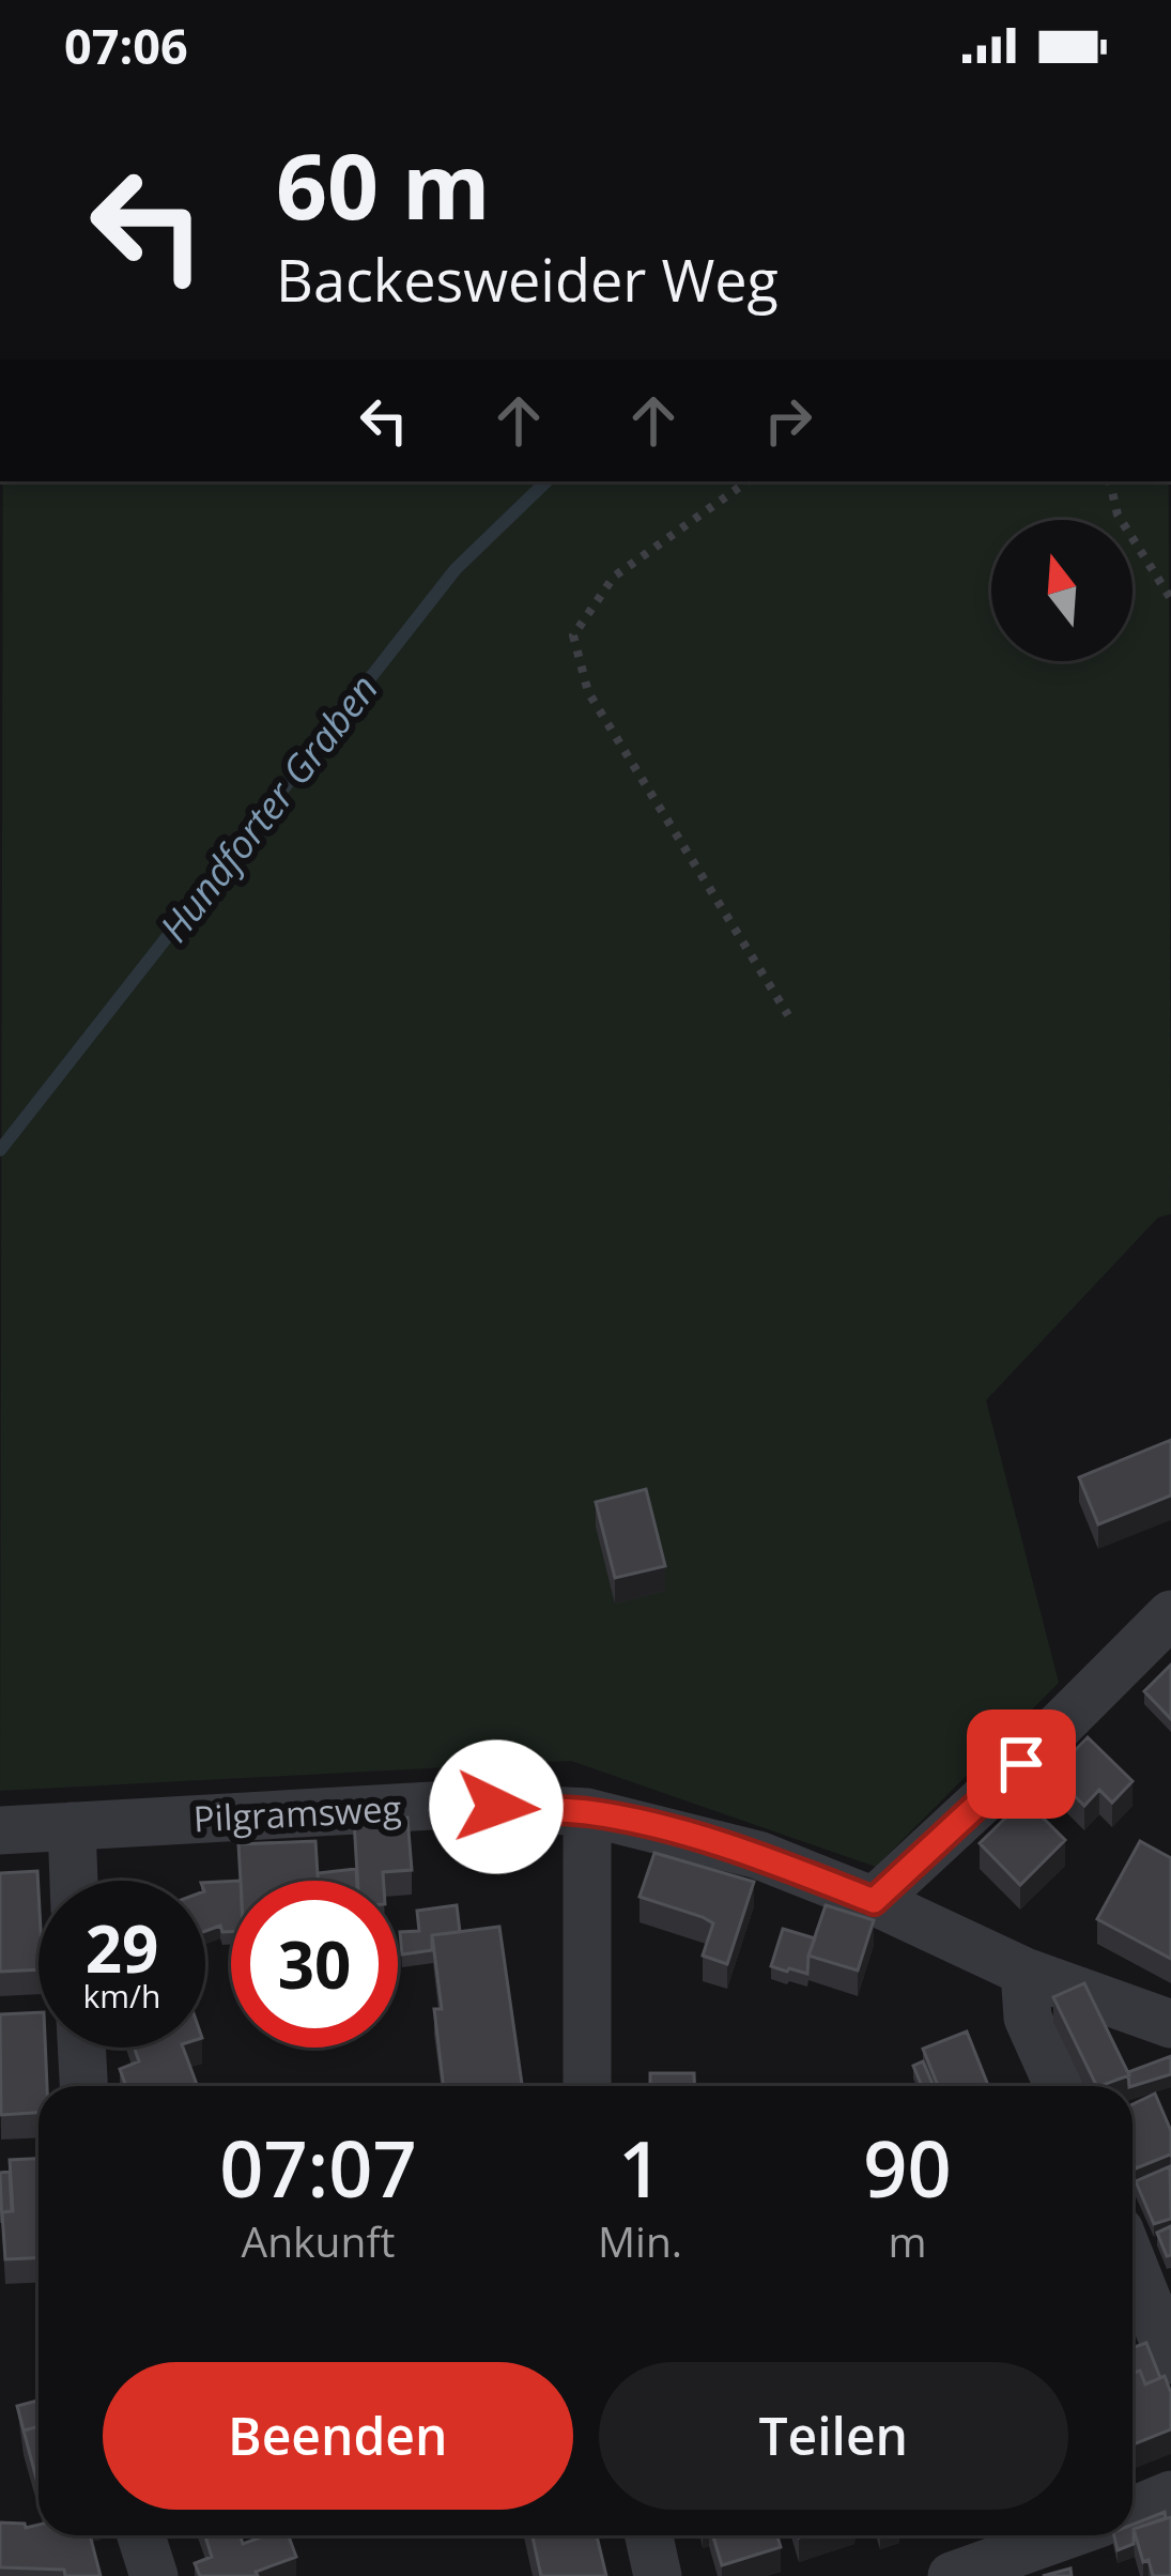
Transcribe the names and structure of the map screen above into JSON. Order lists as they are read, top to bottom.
{
  "streets": {
    "street": ["Pilgramsweg"]
  },
  "water": ["Hundforter Graben"],
  "north": "top",
  "page": {
    "status": "07:06",
    "turn": ["60 m", "Backesweider Weg"],
    "speed": "29 km/h",
    "limit": "30",
    "eta": [
      "07:07",
      "Ankunft",
      "1",
      "Min.",
      "90",
      "m"
    ],
    "buttons": ["Beenden", "Teilen"]
  }
}
